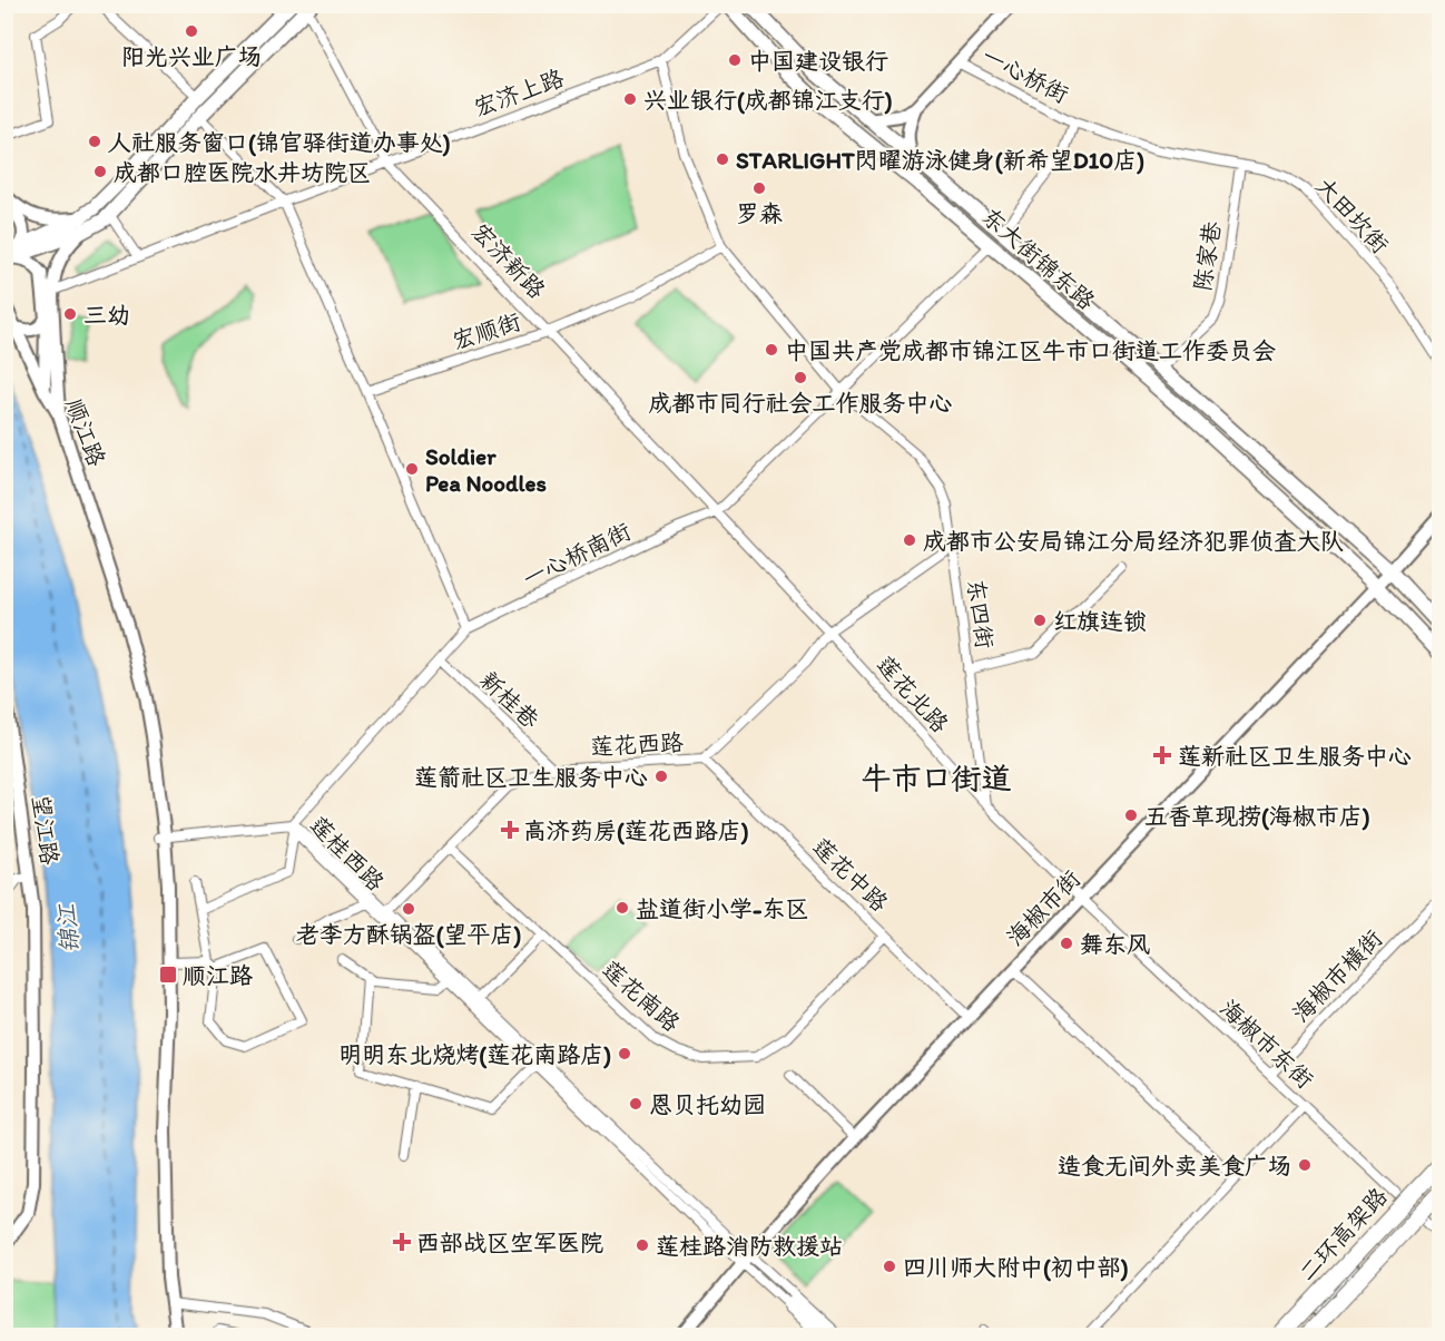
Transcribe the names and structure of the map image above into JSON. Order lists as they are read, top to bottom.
{
  "streets": {
    "highway": ["二环高架路"],
    "main road": [
      "东大街锦东路",
      "顺江路",
      "望江路",
      "海椒市街"
    ],
    "street": [
      "一心桥街",
      "宏济上路",
      "大田坎街",
      "陈家巷",
      "宏济新路",
      "宏顺街",
      "一心桥南街",
      "东四街",
      "莲花北路",
      "新桂巷",
      "莲花西路",
      "莲桂西路",
      "莲花中路",
      "海椒市横街",
      "莲花南路",
      "海椒市东街"
    ]
  },
  "crossings": [
    ["一心桥街", "大田坎街"],
    ["宏济上路", "宏济新路"],
    ["宏济上路", "东四街"],
    ["大田坎街", "陈家巷"],
    ["陈家巷", "东大街锦东路"],
    ["东大街锦东路", "一心桥南街"],
    ["东大街锦东路", "海椒市街"],
    ["宏济新路", "宏顺街"],
    ["宏济新路", "一心桥南街"],
    ["宏济新路", "莲花北路"],
    ["宏顺街", "东四街"],
    ["一心桥南街", "东四街"],
    ["一心桥南街", "莲花北路"],
    ["一心桥南街", "新桂巷"],
    ["一心桥南街", "莲桂西路"],
    ["东四街", "莲花北路"],
    ["东四街", "莲花西路"],
    ["莲花北路", "莲花西路"],
    ["莲花北路", "海椒市街"],
    ["莲花北路", "海椒市东街"],
    ["新桂巷", "莲花西路"],
    ["莲花西路", "莲桂西路"],
    ["莲花西路", "莲花中路"],
    ["莲花西路", "莲花南路"],
    ["莲桂西路", "海椒市街"],
    ["莲花中路", "海椒市街"],
    ["莲花中路", "莲花南路"],
    ["海椒市街", "海椒市东街"],
    ["海椒市横街", "海椒市东街"]
  ],
  "districts": ["牛市口街道"],
  "water": ["锦江"],
  "places": {
    "other": [
      "阳光兴业广场",
      "中国建设银行",
      "兴业银行(成都锦江支行)",
      "人社服务窗口(锦官驿街道办事处)",
      "STARLIGHT閃曜游泳健身(新希望D10店)",
      "成都口腔医院水井坊院区",
      "罗森",
      "三幼",
      "中国共产党成都市锦江区牛市口街道工作委员会",
      "成都市同行社会工作服务中心",
      "Soldier Pea Noodles",
      "成都市公安局锦江分局经济犯罪侦查大队",
      "红旗连锁",
      "莲箭社区卫生服务中心",
      "五香草现捞(海椒市店)",
      "盐道街小学-东区",
      "老李方酥锅盔(望平店)",
      "舞东风",
      "明明东北烧烤(莲花南路店)",
      "恩贝托幼园",
      "造食无间外卖美食广场",
      "莲桂路消防救援站",
      "四川师大附中(初中部)"
    ],
    "health": ["莲新社区卫生服务中心", "高济药房(莲花西路店)", "西部战区空军医院"],
    "transit": ["顺江路"]
  }
}
